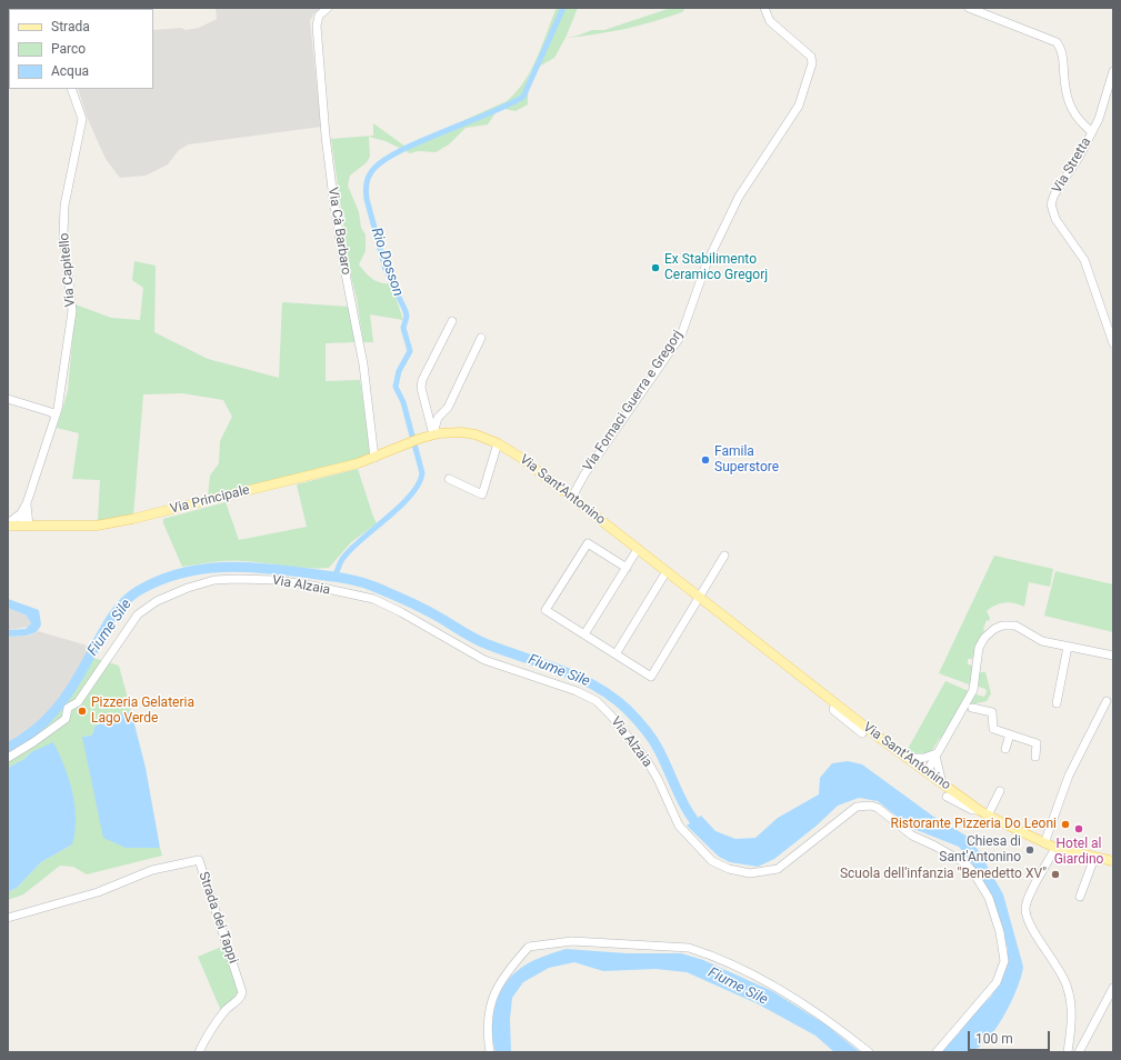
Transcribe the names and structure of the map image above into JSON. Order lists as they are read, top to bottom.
{
  "streets": {
    "main road": ["Via Sant'Antonino", "Via Principale"],
    "street": [
      "Via Stretta",
      "Via Cà Barbaro",
      "Via Capitello",
      "Via Fornaci Guerra e Gregorj",
      "Via Alzaia",
      "Strada dei Tappi"
    ]
  },
  "crossings": [
    ["Via Cà Barbaro", "Via Principale"],
    ["Via Capitello", "Via Principale"],
    ["Via Fornaci Guerra e Gregorj", "Via Sant'Antonino"],
    ["Via Sant'Antonino", "Via Principale"]
  ],
  "water": ["Rio Dosson", "Fiume Sile"],
  "places": [
    "Ex Stabilimento Ceramico Gregorj",
    "Famila Superstore",
    "Pizzeria Gelateria Lago Verde",
    "Ristorante Pizzeria Do Leoni",
    "Hotel al Giardino",
    "Chiesa di Sant'Antonino",
    "Scuola dell'infanzia \"Benedetto XV\""
  ],
  "legend": ["Strada", "Parco", "Acqua"],
  "scale_bar": "100 m"
}
